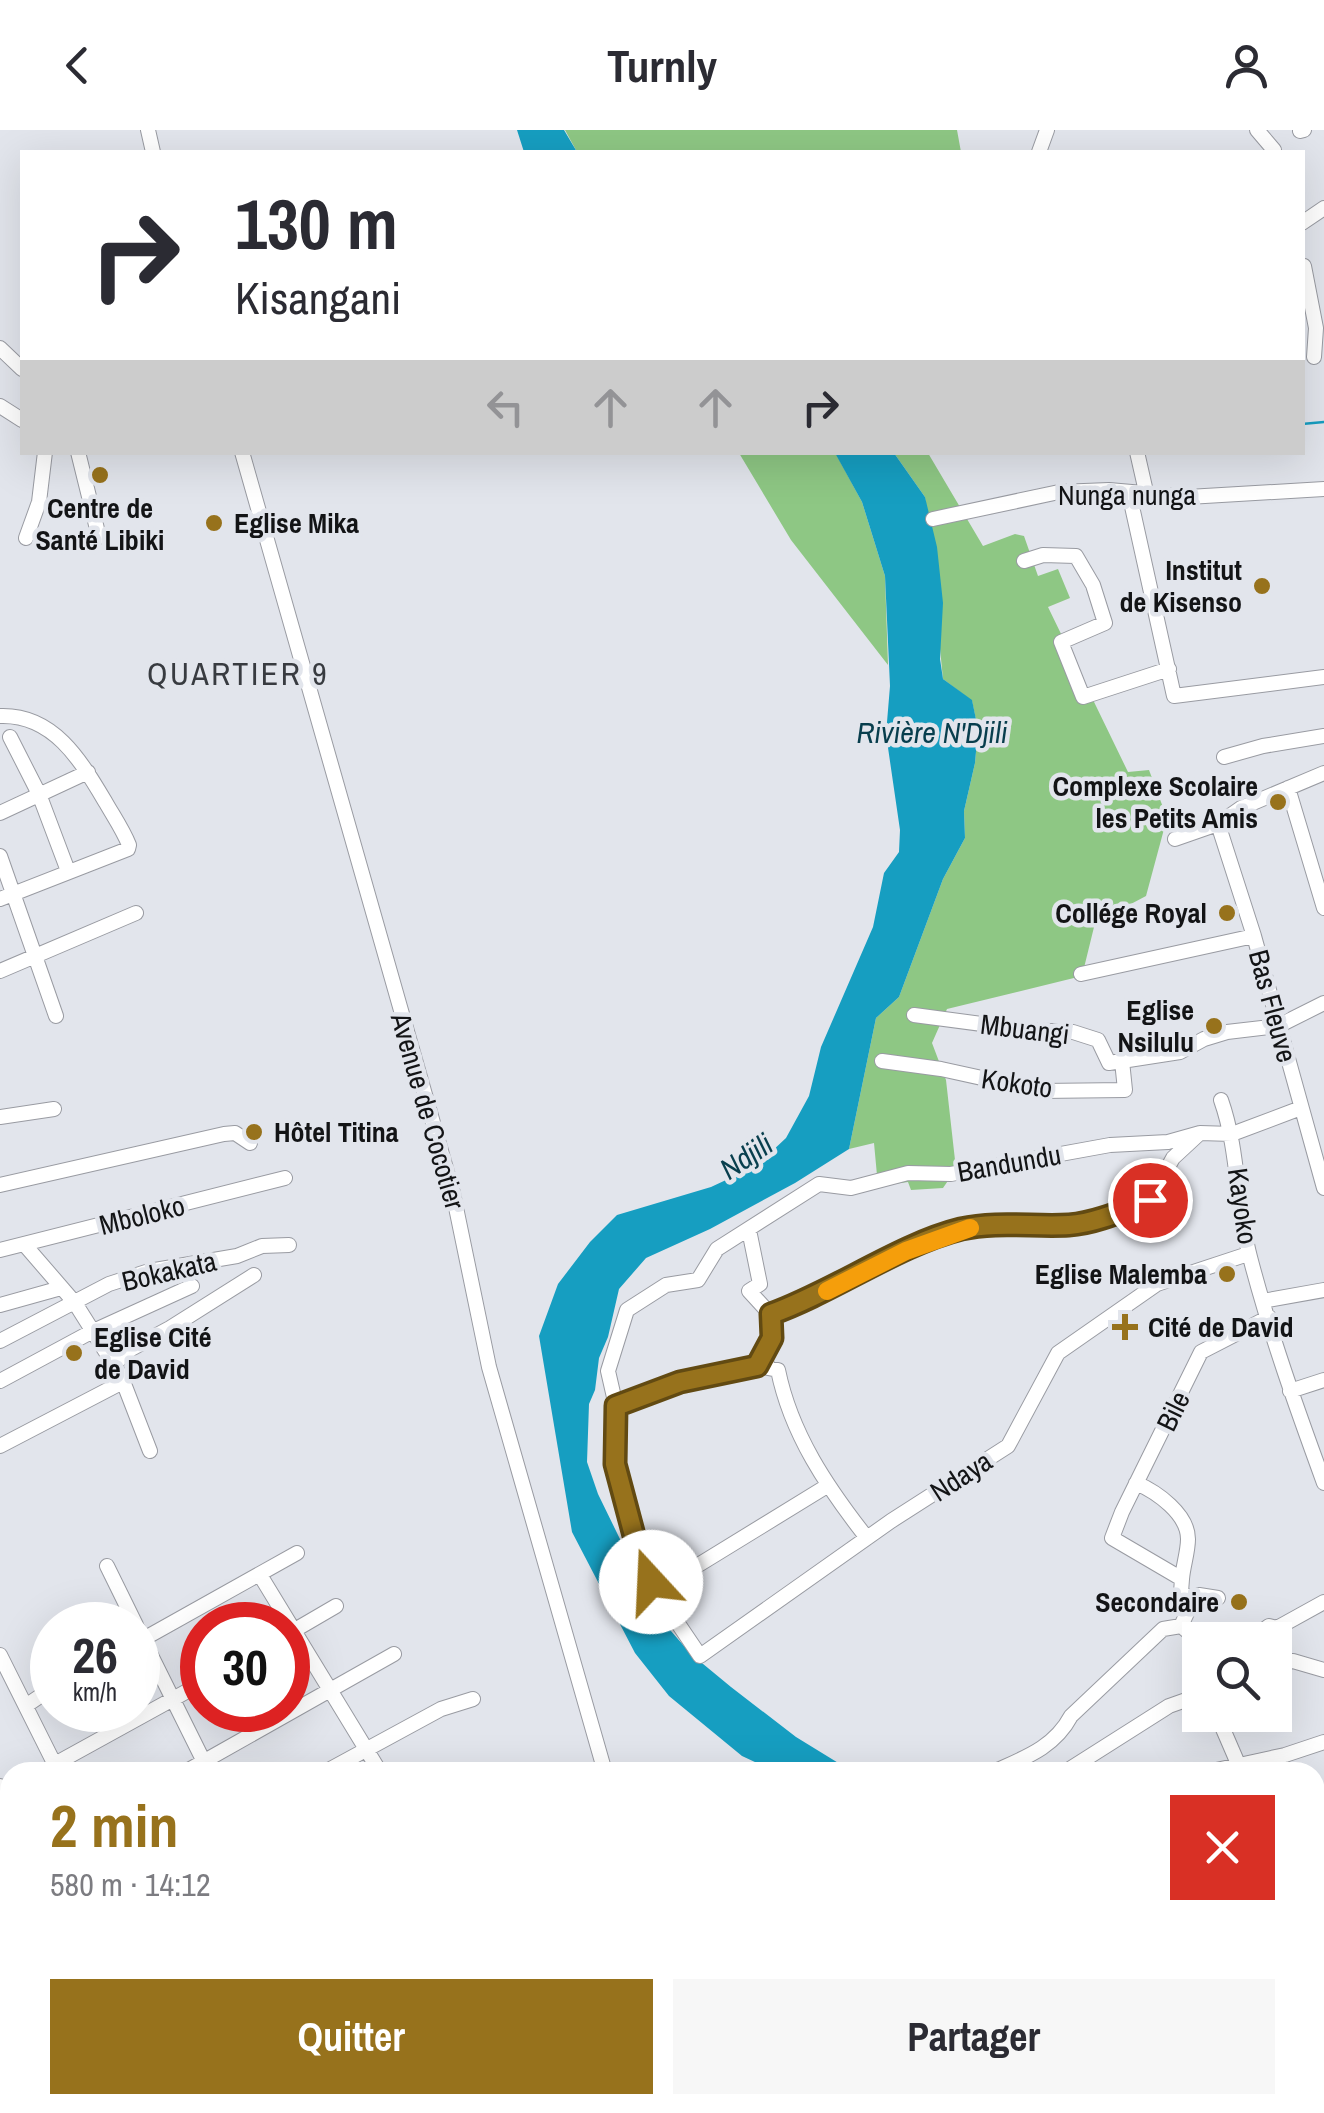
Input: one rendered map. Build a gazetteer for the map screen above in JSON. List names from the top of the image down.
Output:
{
  "streets": {
    "street": [
      "Nunga nunga",
      "Bas Fleuve",
      "Mbuangi",
      "Kokoto",
      "Avenue de Cocotier",
      "Bandundu",
      "Kayoko",
      "Mboloko",
      "Bokakata",
      "Bile",
      "Ndaya"
    ]
  },
  "crossings": [
    ["Mbuangi", "Kokoto"],
    ["Bandundu", "Kayoko"],
    ["Kayoko", "Bile"],
    ["Kayoko", "Ndaya"]
  ],
  "districts": ["QUARTIER 9"],
  "water": ["Rivière N'Djili", "Ndjili"],
  "places": {
    "other": [
      "Centre de Santé Libiki",
      "Eglise Mika",
      "Institut de Kisenso",
      "Complexe Scolaire les Petits Amis",
      "Collége Royal",
      "Eglise Nsilulu",
      "Hôtel Titina",
      "Eglise Malemba",
      "Eglise Cité de David",
      "Secondaire"
    ],
    "health": ["Cité de David"]
  },
  "page": {
    "header": "Turnly",
    "turn": ["130 m", "Kisangani"],
    "speed": "26 km/h",
    "limit": "30",
    "heading": ["2 min", "580 m · 14:12"],
    "buttons": ["Quitter", "Partager"]
  }
}
